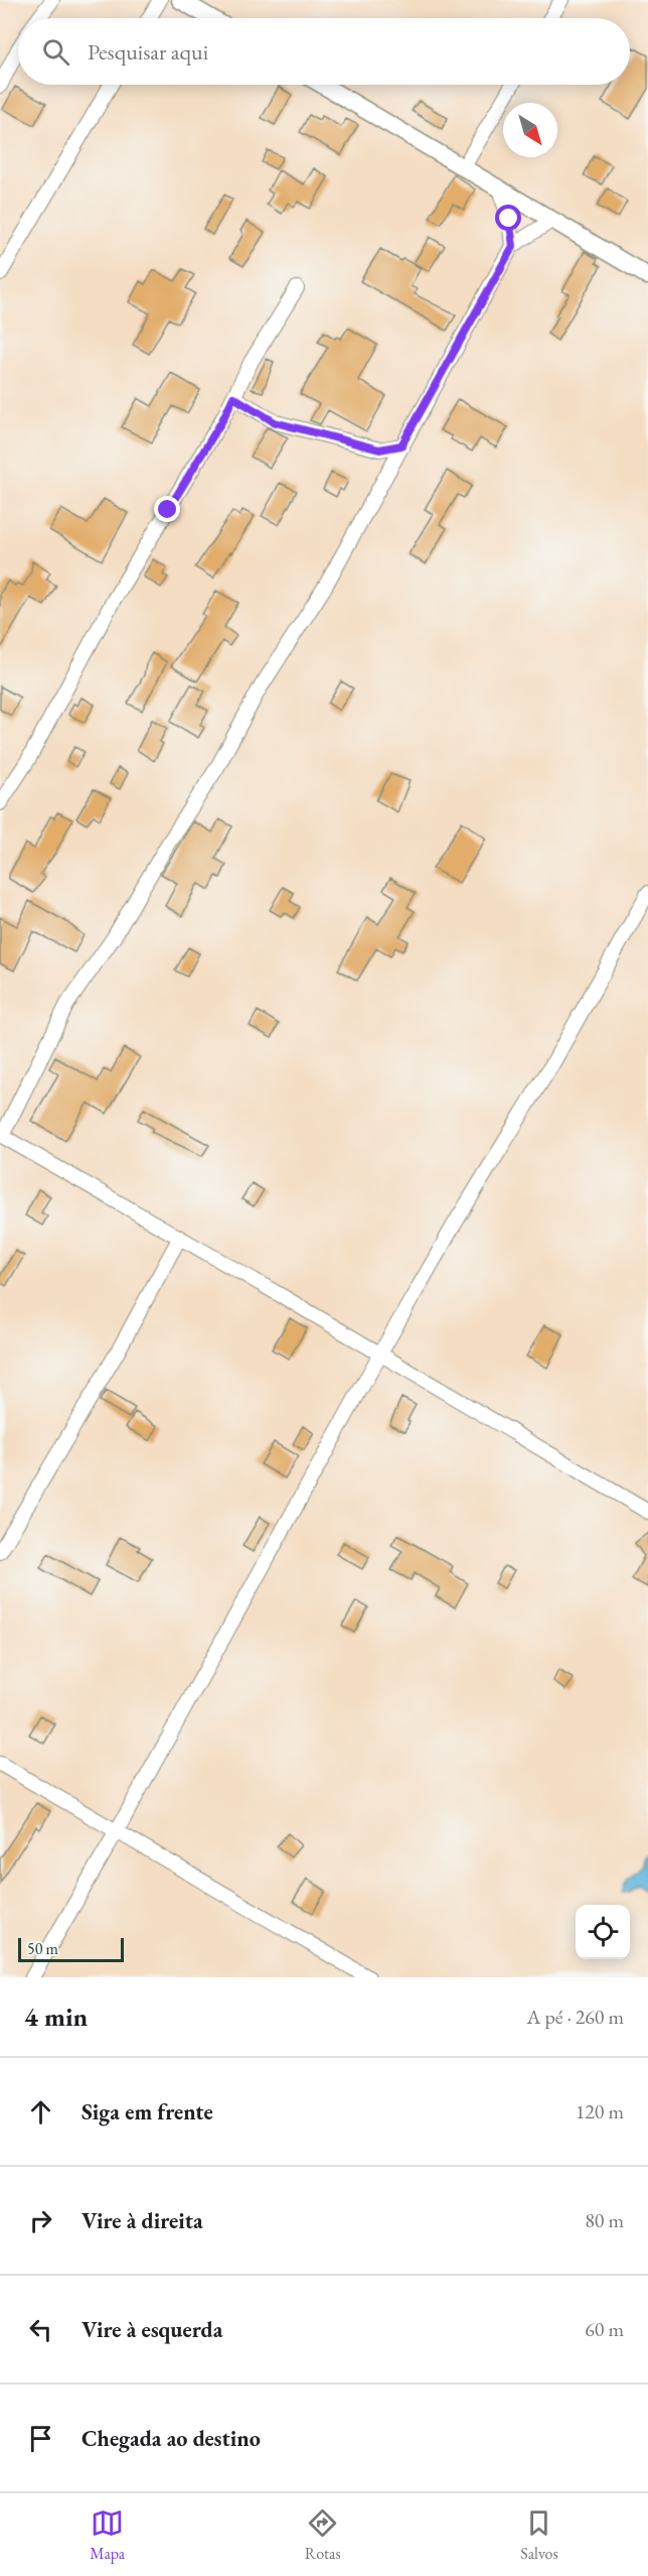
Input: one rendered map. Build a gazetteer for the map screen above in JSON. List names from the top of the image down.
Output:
{
  "scale_bar": "50 m",
  "north": "bottom right",
  "page": {
    "search": "Pesquisar aqui",
    "scale": "50 m",
    "heading": ["4 min", "A pé · 260 m"],
    "list": [
      ["Siga em frente", "120 m"],
      ["Vire à direita", "80 m"],
      ["Vire à esquerda", "60 m"],
      "Chegada ao destino"
    ],
    "nav": ["Mapa", "Rotas", "Salvos"]
  }
}
